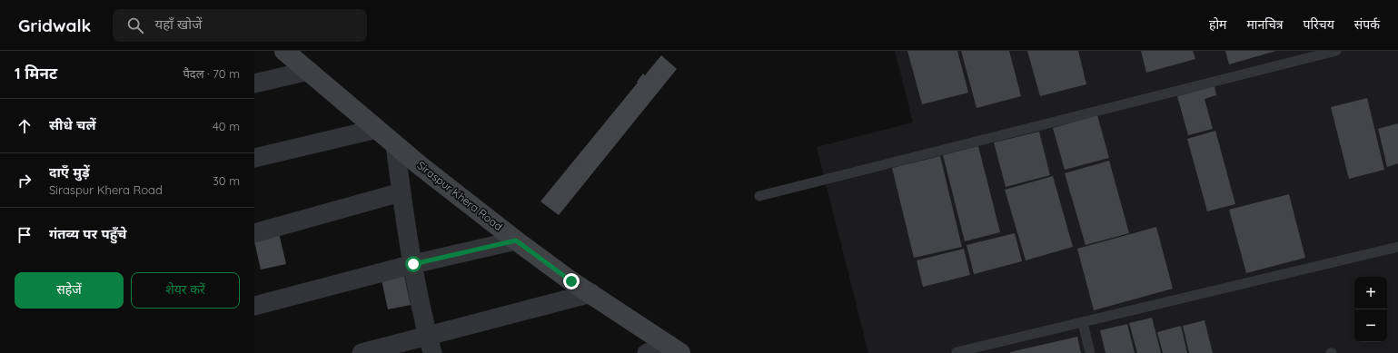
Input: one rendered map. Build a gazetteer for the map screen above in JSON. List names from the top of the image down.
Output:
{
  "streets": {
    "street": ["Siraspur Khera Road"]
  },
  "page": {
    "header": "Gridwalk",
    "search": "यहाँ खोजें",
    "nav": [
      "होम",
      "मानचित्र",
      "परिचय",
      "संपर्क"
    ],
    "heading": ["1 मिनट", "पैदल · 70 m"],
    "list": [
      ["सीधे चलें", "40 m"],
      ["दाएँ मुड़ें", "Siraspur Khera Road", "30 m"],
      "गंतव्य पर पहुँचे"
    ],
    "buttons": ["सहेजें", "शेयर करें"],
    "map_buttons": ["+", "−"]
  }
}
